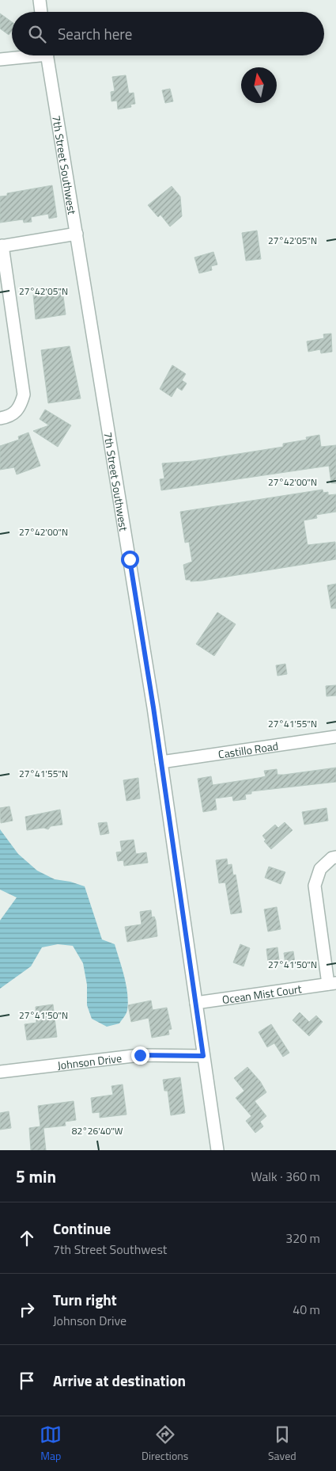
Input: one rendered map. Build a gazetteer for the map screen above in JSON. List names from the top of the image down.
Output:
{
  "streets": {
    "street": [
      "7th Street Southwest",
      "Castillo Road",
      "Ocean Mist Court",
      "Johnson Drive"
    ]
  },
  "crossings": [
    ["7th Street Southwest", "Castillo Road"],
    ["7th Street Southwest", "Ocean Mist Court"],
    ["7th Street Southwest", "Johnson Drive"]
  ],
  "north": "top",
  "page": {
    "search": "Search here",
    "heading": ["5 min", "Walk · 360 m"],
    "list": [
      ["Continue", "7th Street Southwest", "320 m"],
      ["Turn right", "Johnson Drive", "40 m"],
      "Arrive at destination"
    ],
    "nav": ["Map", "Directions", "Saved"]
  },
  "coordinates": [
    "27°42'05\"N",
    "27°42'00\"N",
    "27°41'55\"N",
    "27°41'50\"N",
    "82°26'40\"W"
  ]
}
